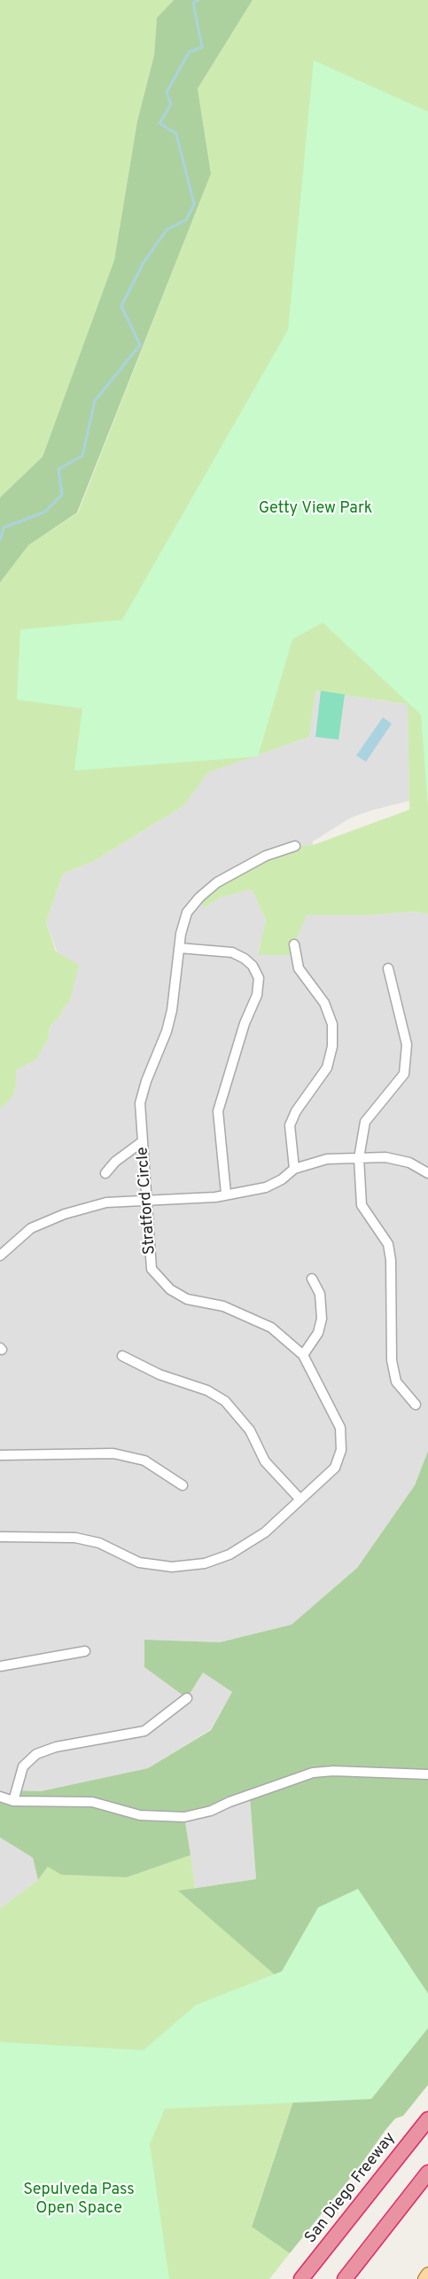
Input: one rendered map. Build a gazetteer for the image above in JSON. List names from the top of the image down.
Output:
{
  "streets": {
    "highway": ["San Diego Freeway"],
    "street": ["Stratford Circle"]
  },
  "parks": ["Getty View Park", "Sepulveda Pass Open Space"]
}
